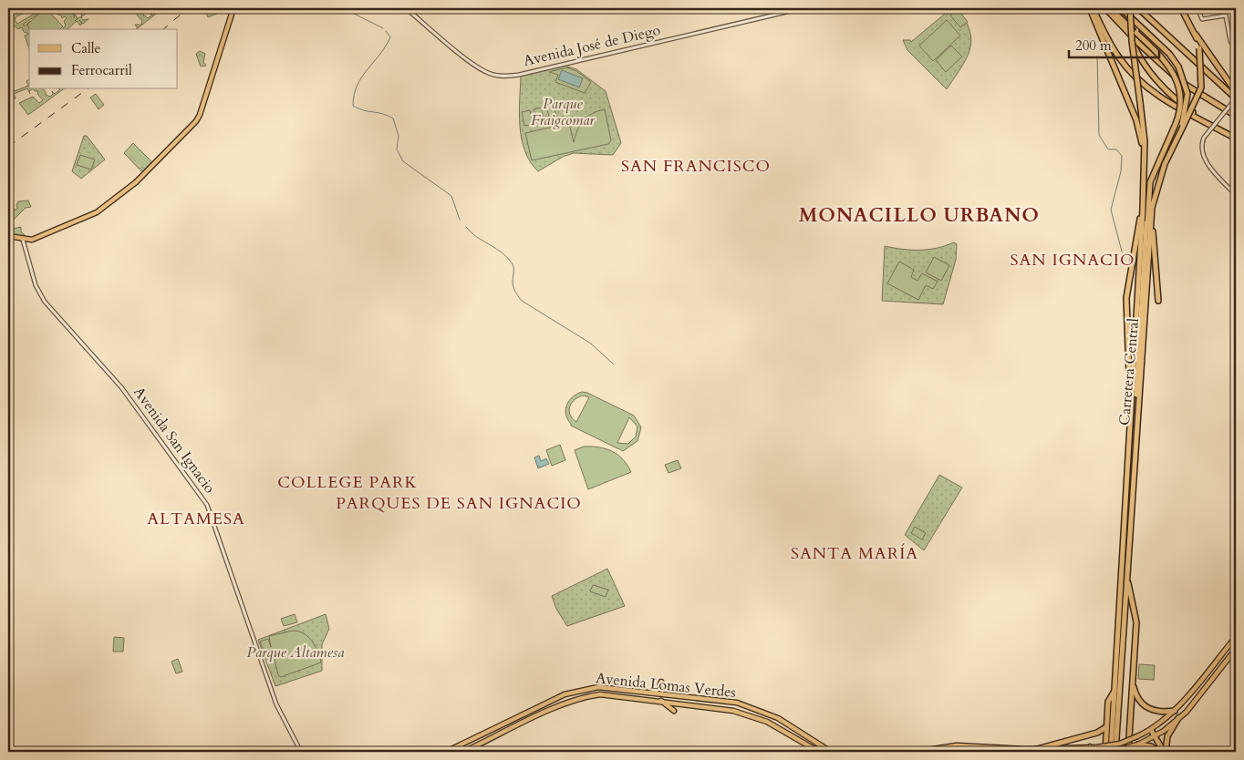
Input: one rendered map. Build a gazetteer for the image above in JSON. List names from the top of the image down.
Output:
{
  "streets": {
    "highway": ["Carretera Central"],
    "main road": ["Avenida Lomas Verdes"],
    "street": ["Avenida José de Diego", "Avenida San Ignacio"]
  },
  "districts": [
    "SAN FRANCISCO",
    "MONACILLO URBANO",
    "SAN IGNACIO",
    "COLLEGE PARK",
    "PARQUES DE SAN IGNACIO",
    "ALTAMESA",
    "SANTA MARÍA"
  ],
  "parks": ["Parque Fraigcomar", "Parque Altamesa"],
  "legend": ["Calle", "Ferrocarril"],
  "scale_bar": "200 m"
}
